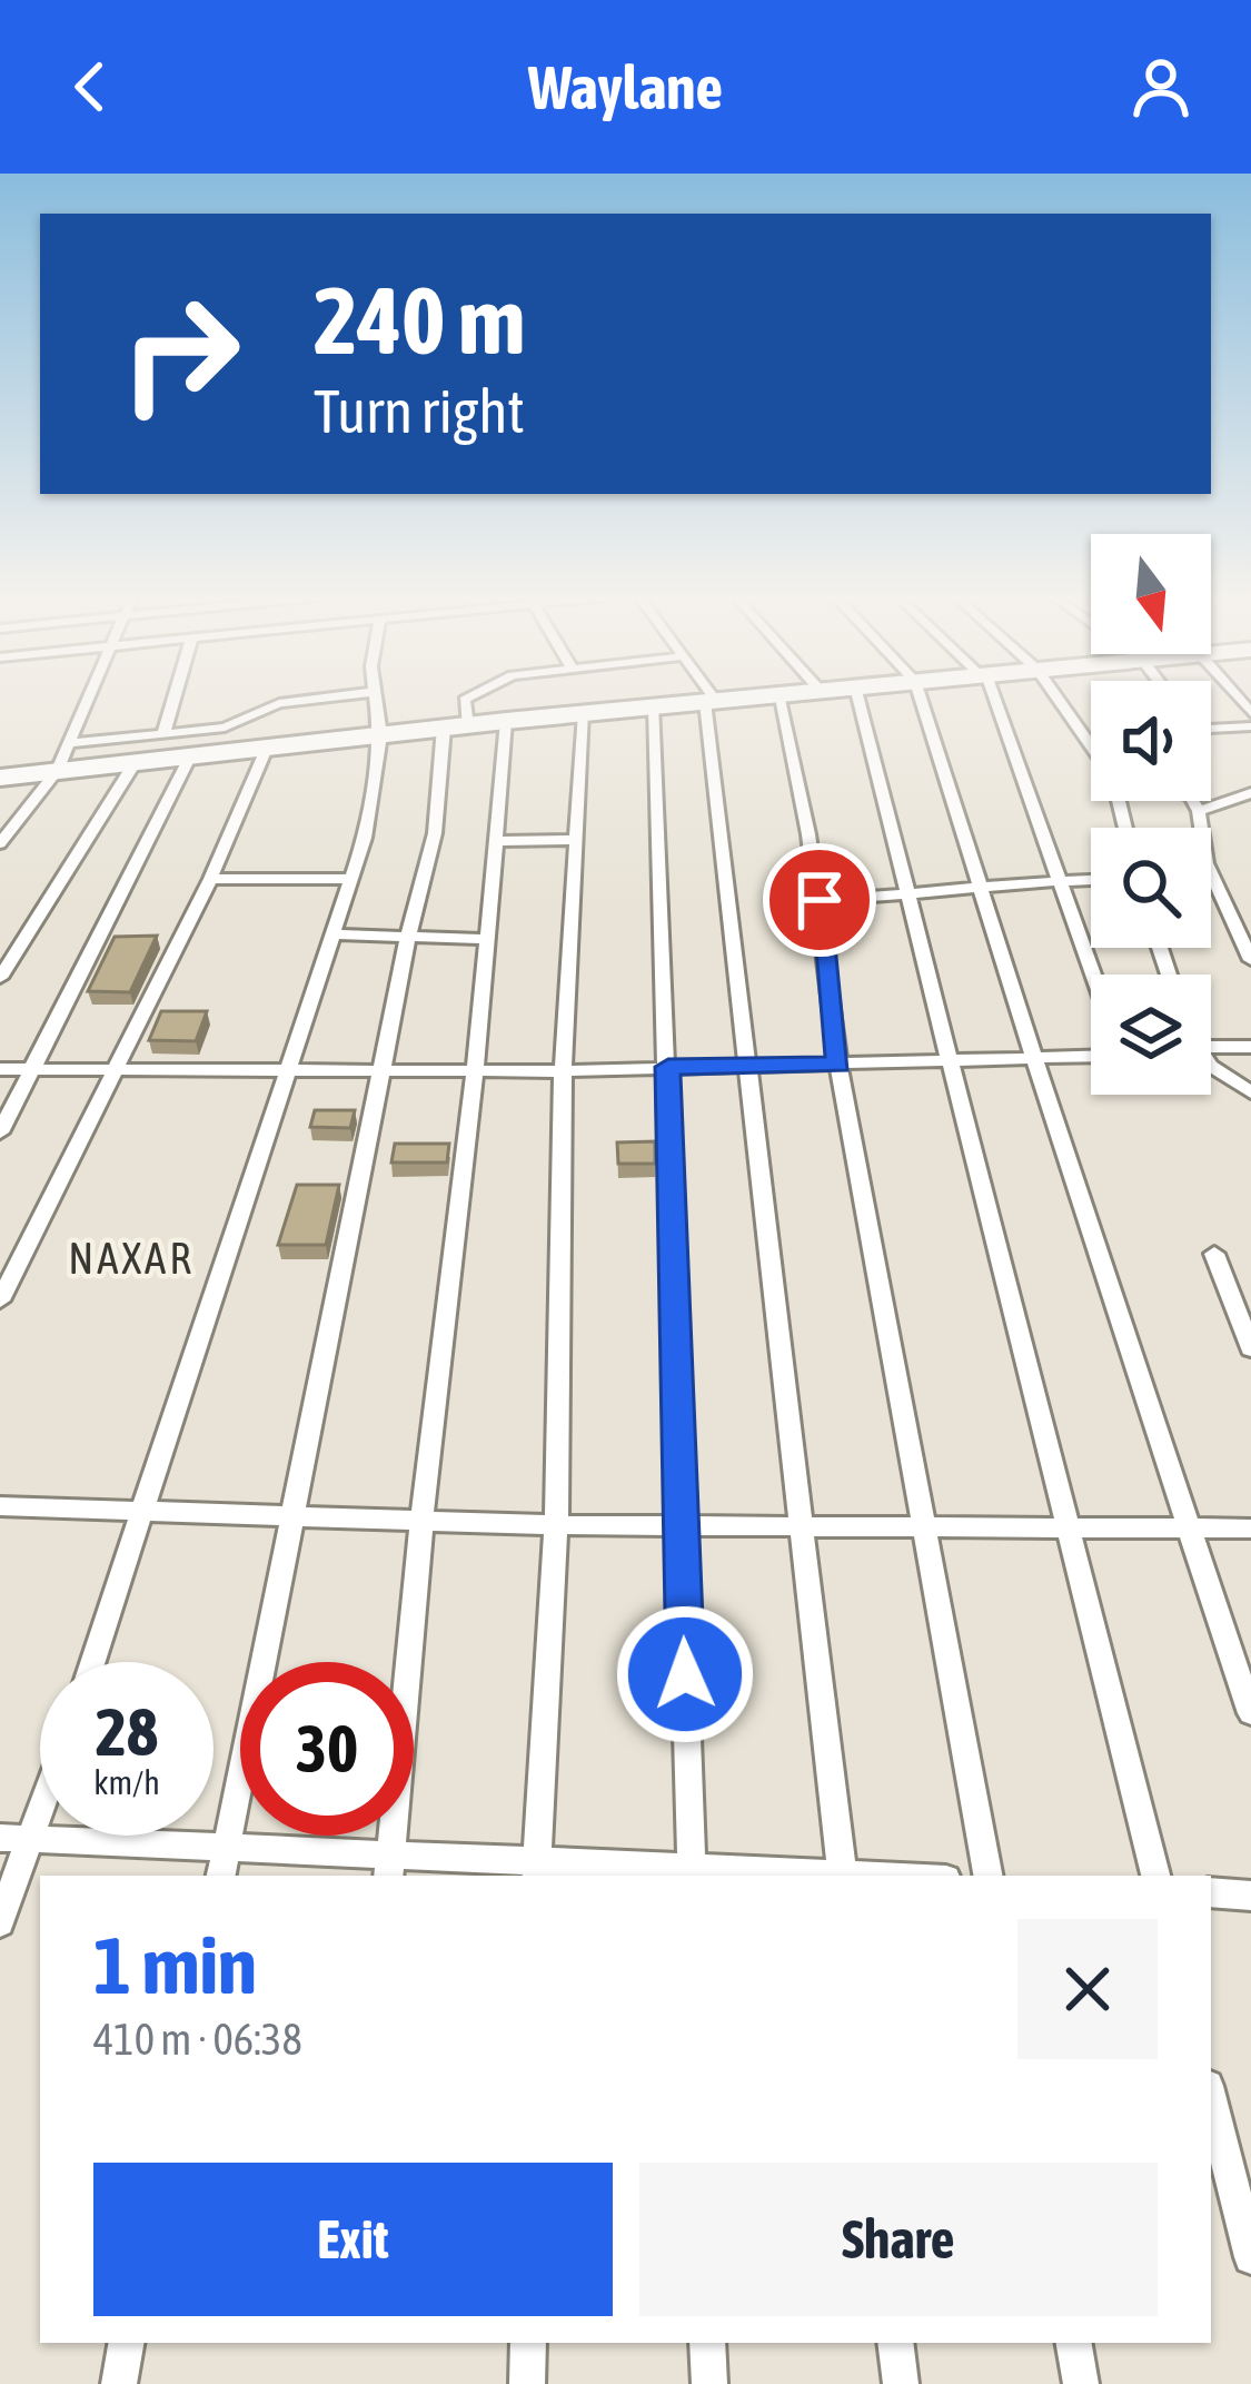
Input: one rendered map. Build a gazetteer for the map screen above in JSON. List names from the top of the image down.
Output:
{
  "districts": ["NAXAR"],
  "north": "bottom",
  "page": {
    "header": "Waylane",
    "turn": ["240 m", "Turn right"],
    "speed": "28 km/h",
    "limit": "30",
    "heading": ["1 min", "410 m · 06:38"],
    "buttons": ["Exit", "Share"]
  }
}
